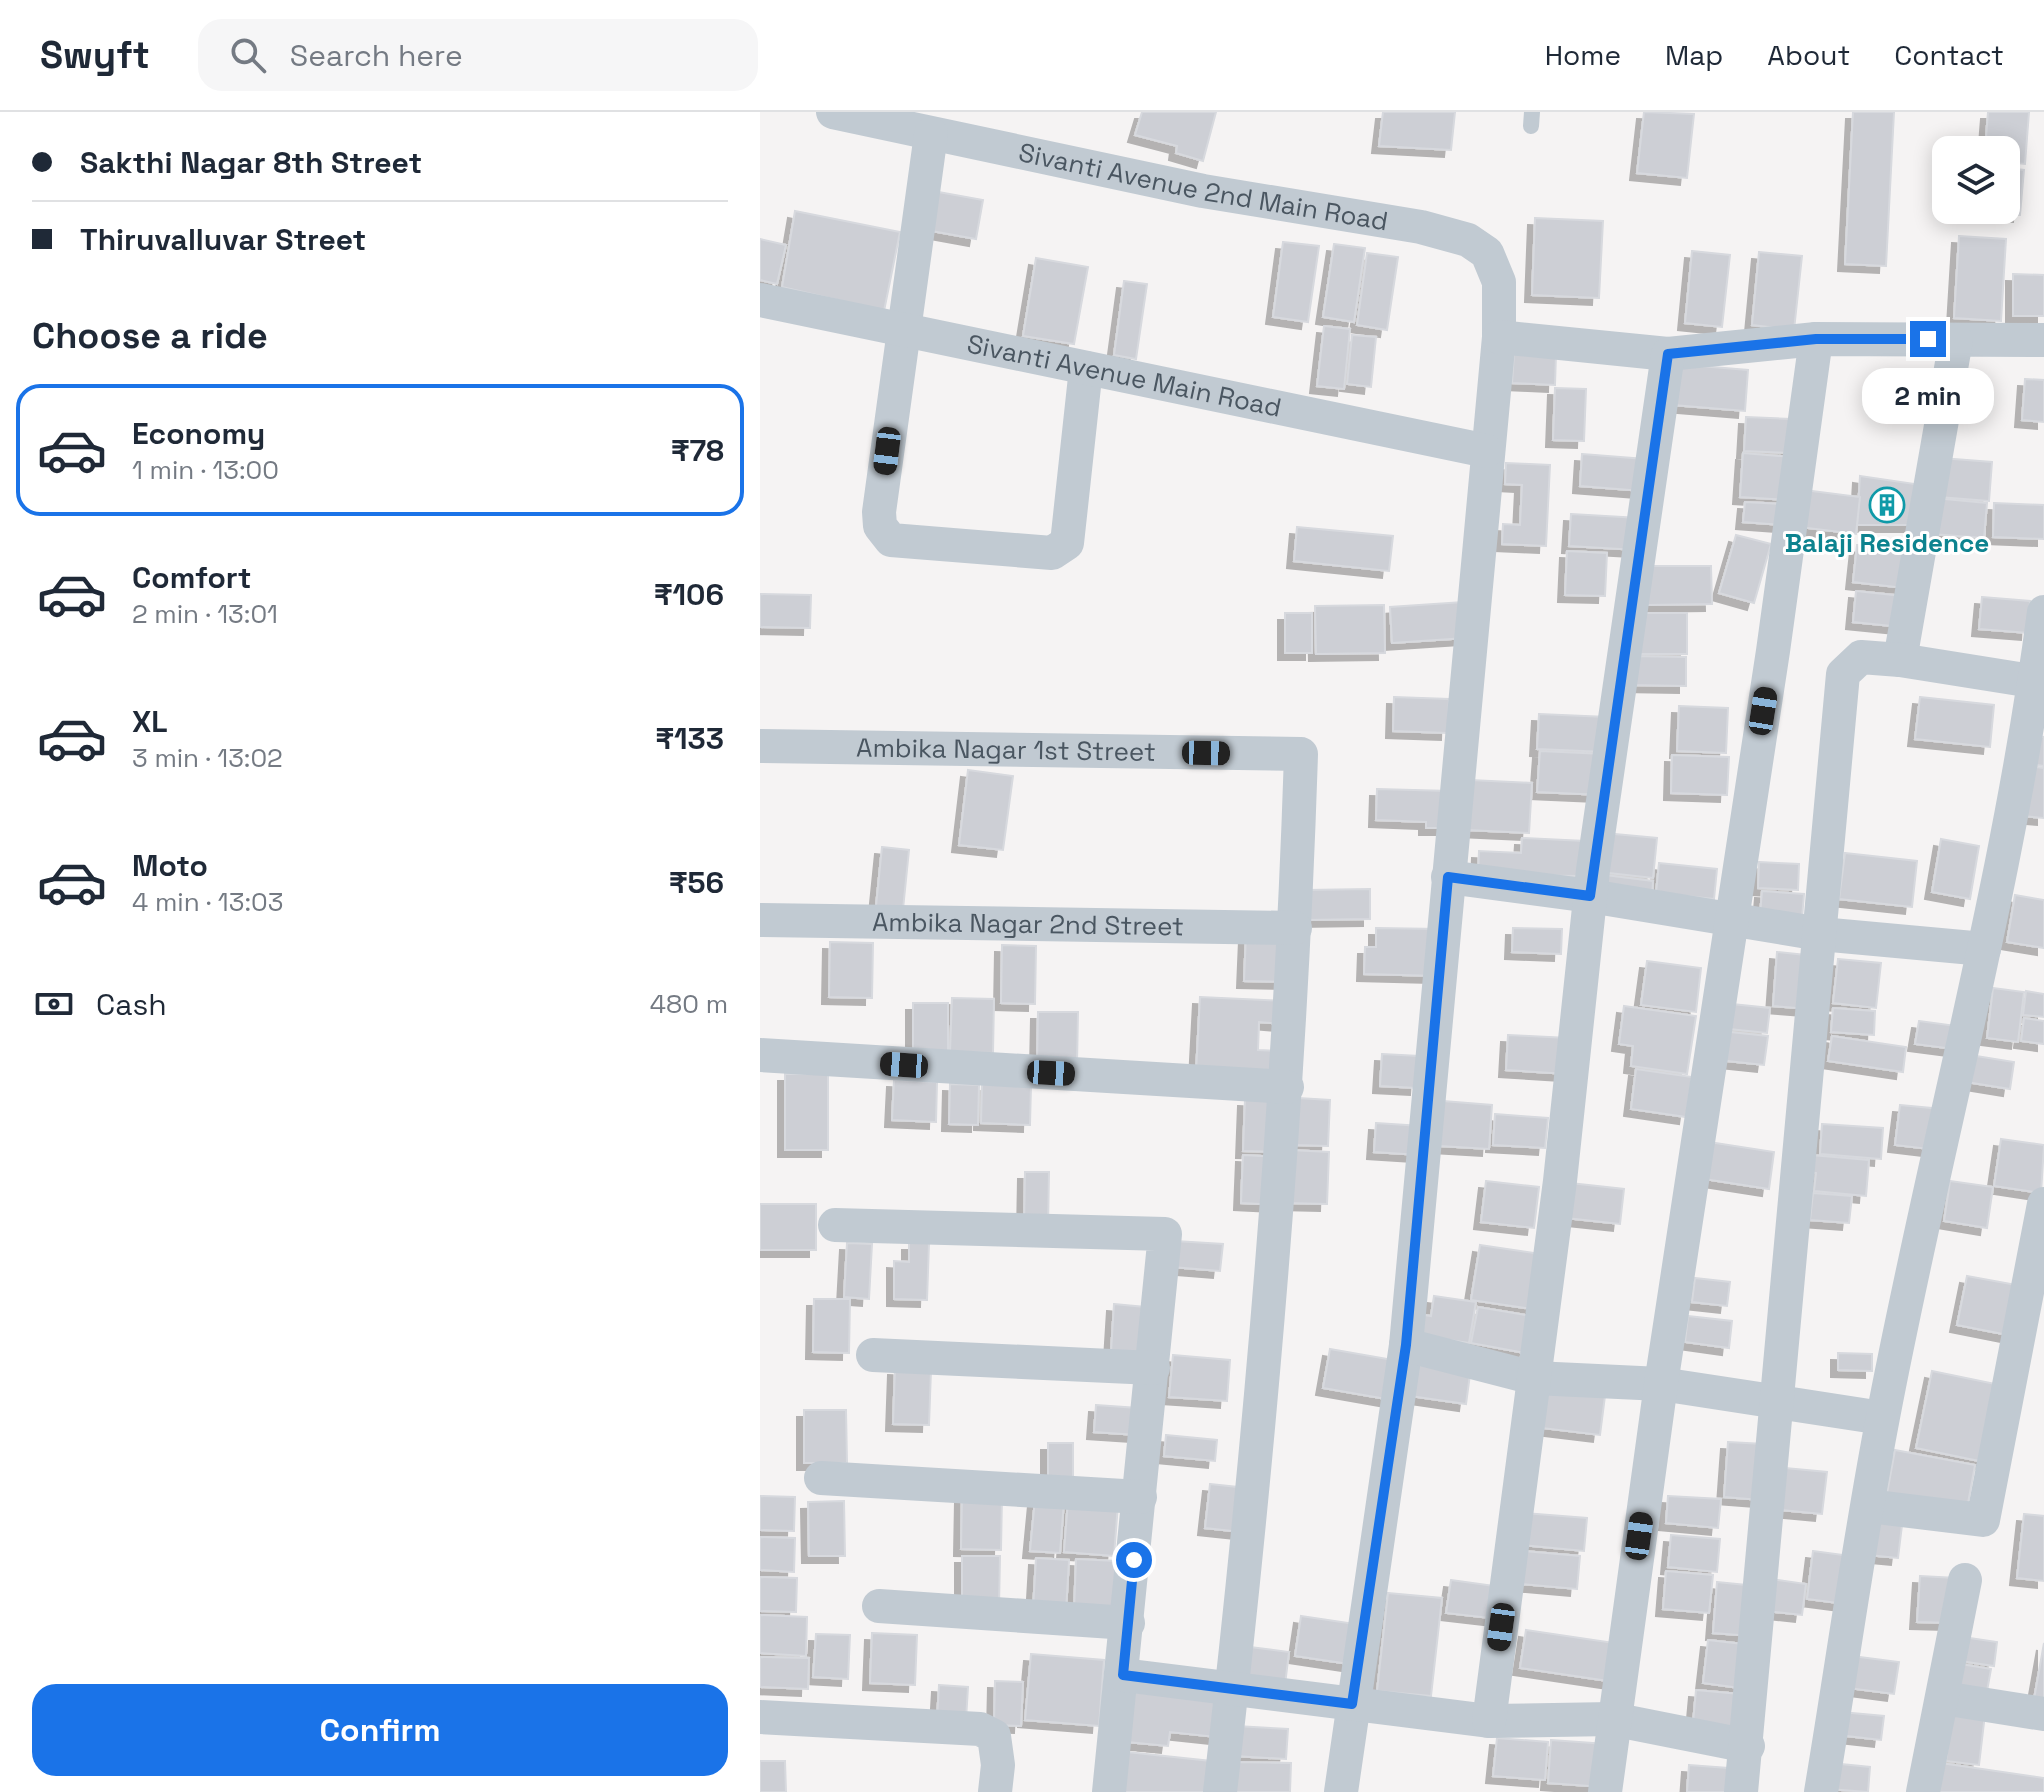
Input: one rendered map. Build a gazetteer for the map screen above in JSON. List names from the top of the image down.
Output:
{
  "streets": {
    "street": [
      "Sivanti Avenue 2nd Main Road",
      "Sivanti Avenue Main Road",
      "Ambika Nagar 1st Street",
      "Ambika Nagar 2nd Street"
    ]
  },
  "crossings": [
    ["Sivanti Avenue 2nd Main Road", "Sivanti Avenue Main Road"],
    ["Ambika Nagar 1st Street", "Ambika Nagar 2nd Street"]
  ],
  "places": {
    "building": ["Balaji Residence"]
  },
  "page": {
    "header": "Swyft",
    "search": "Search here",
    "nav": [
      "Home",
      "Map",
      "About",
      "Contact"
    ],
    "banner": ["Sakthi Nagar 8th Street", "Thiruvalluvar Street"],
    "heading": "Choose a ride",
    "bubble": "2 min",
    "list": [
      {
        "name": "Economy",
        "note": "1 min · 13:00",
        "value": "₹78"
      },
      {
        "name": "Comfort",
        "note": "2 min · 13:01",
        "value": "₹106"
      },
      {
        "name": "XL",
        "note": "3 min · 13:02",
        "value": "₹133"
      },
      {
        "name": "Moto",
        "note": "4 min · 13:03",
        "value": "₹56"
      }
    ],
    "pay": ["Cash", "480 m"],
    "buttons": "Confirm"
  }
}
